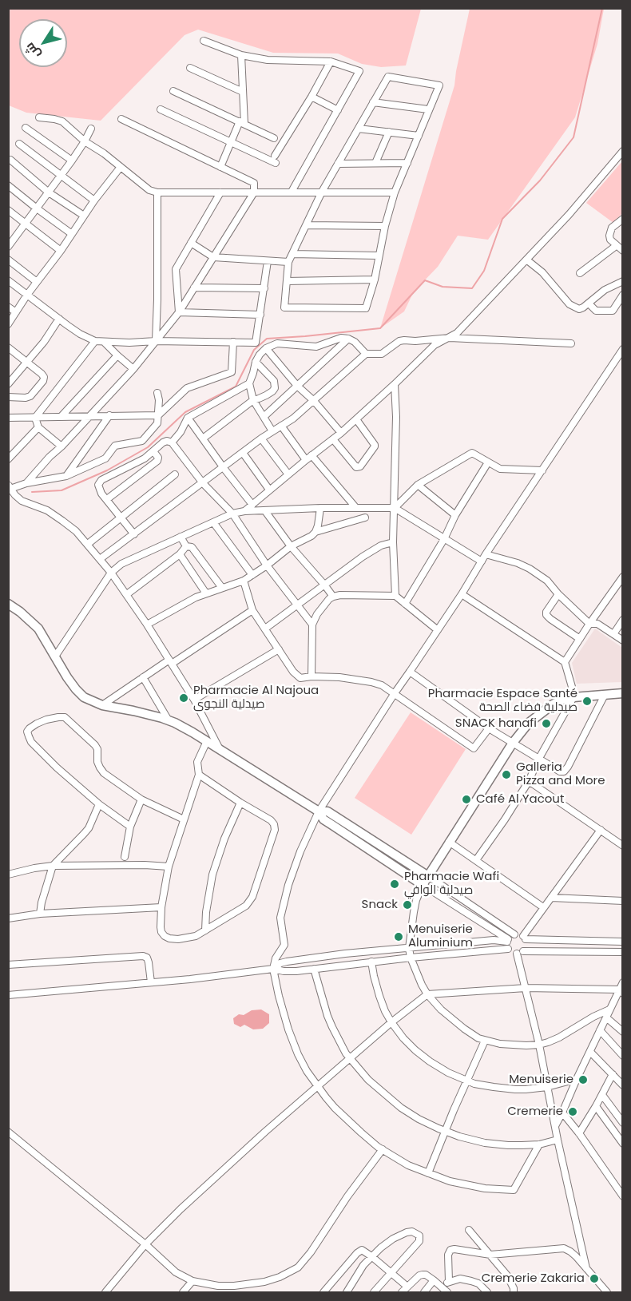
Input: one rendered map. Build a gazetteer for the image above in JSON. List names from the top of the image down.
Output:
{
  "places": [
    "Pharmacie Al Najoua صيدلية النجوى",
    "Pharmacie Espace Santé صيدلية فضاء الصحة",
    "SNACK hanafi",
    "Galleria Pizza and More",
    "Café Al Yacout",
    "Pharmacie Wafi صيدلية الوافي",
    "Snack",
    "Menuiserie Aluminium",
    "Menuiserie",
    "Cremerie",
    "Cremerie Zakaria"
  ],
  "north": "bottom left"
}
